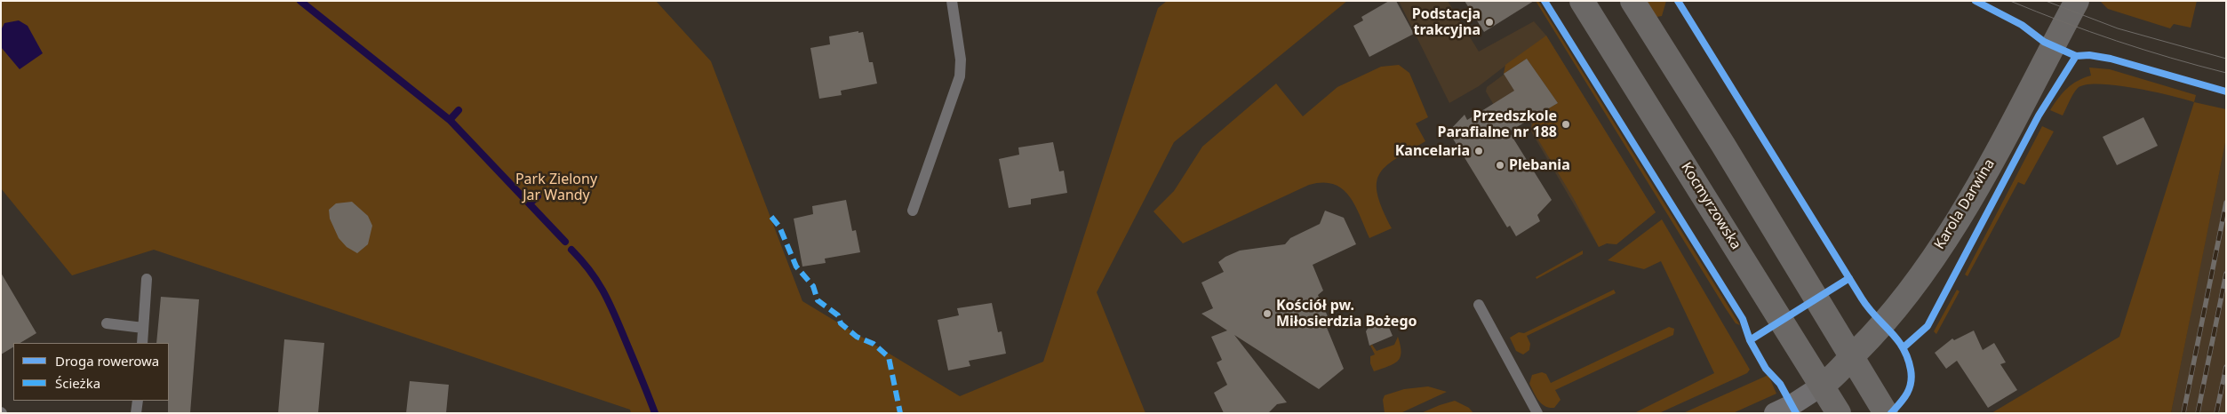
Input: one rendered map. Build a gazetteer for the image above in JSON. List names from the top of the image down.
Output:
{
  "streets": {
    "main road": ["Karola Darwina", "Kocmyrzowska"]
  },
  "crossings": [
    ["Karola Darwina", "Kocmyrzowska"]
  ],
  "parks": ["Park Zielony Jar Wandy"],
  "places": [
    "Podstacja trakcyjna",
    "Przedszkole Parafialne nr 188",
    "Kancelaria",
    "Plebania",
    "Kościół pw. Miłosierdzia Bożego"
  ],
  "legend": ["Droga rowerowa", "Ścieżka"]
}
